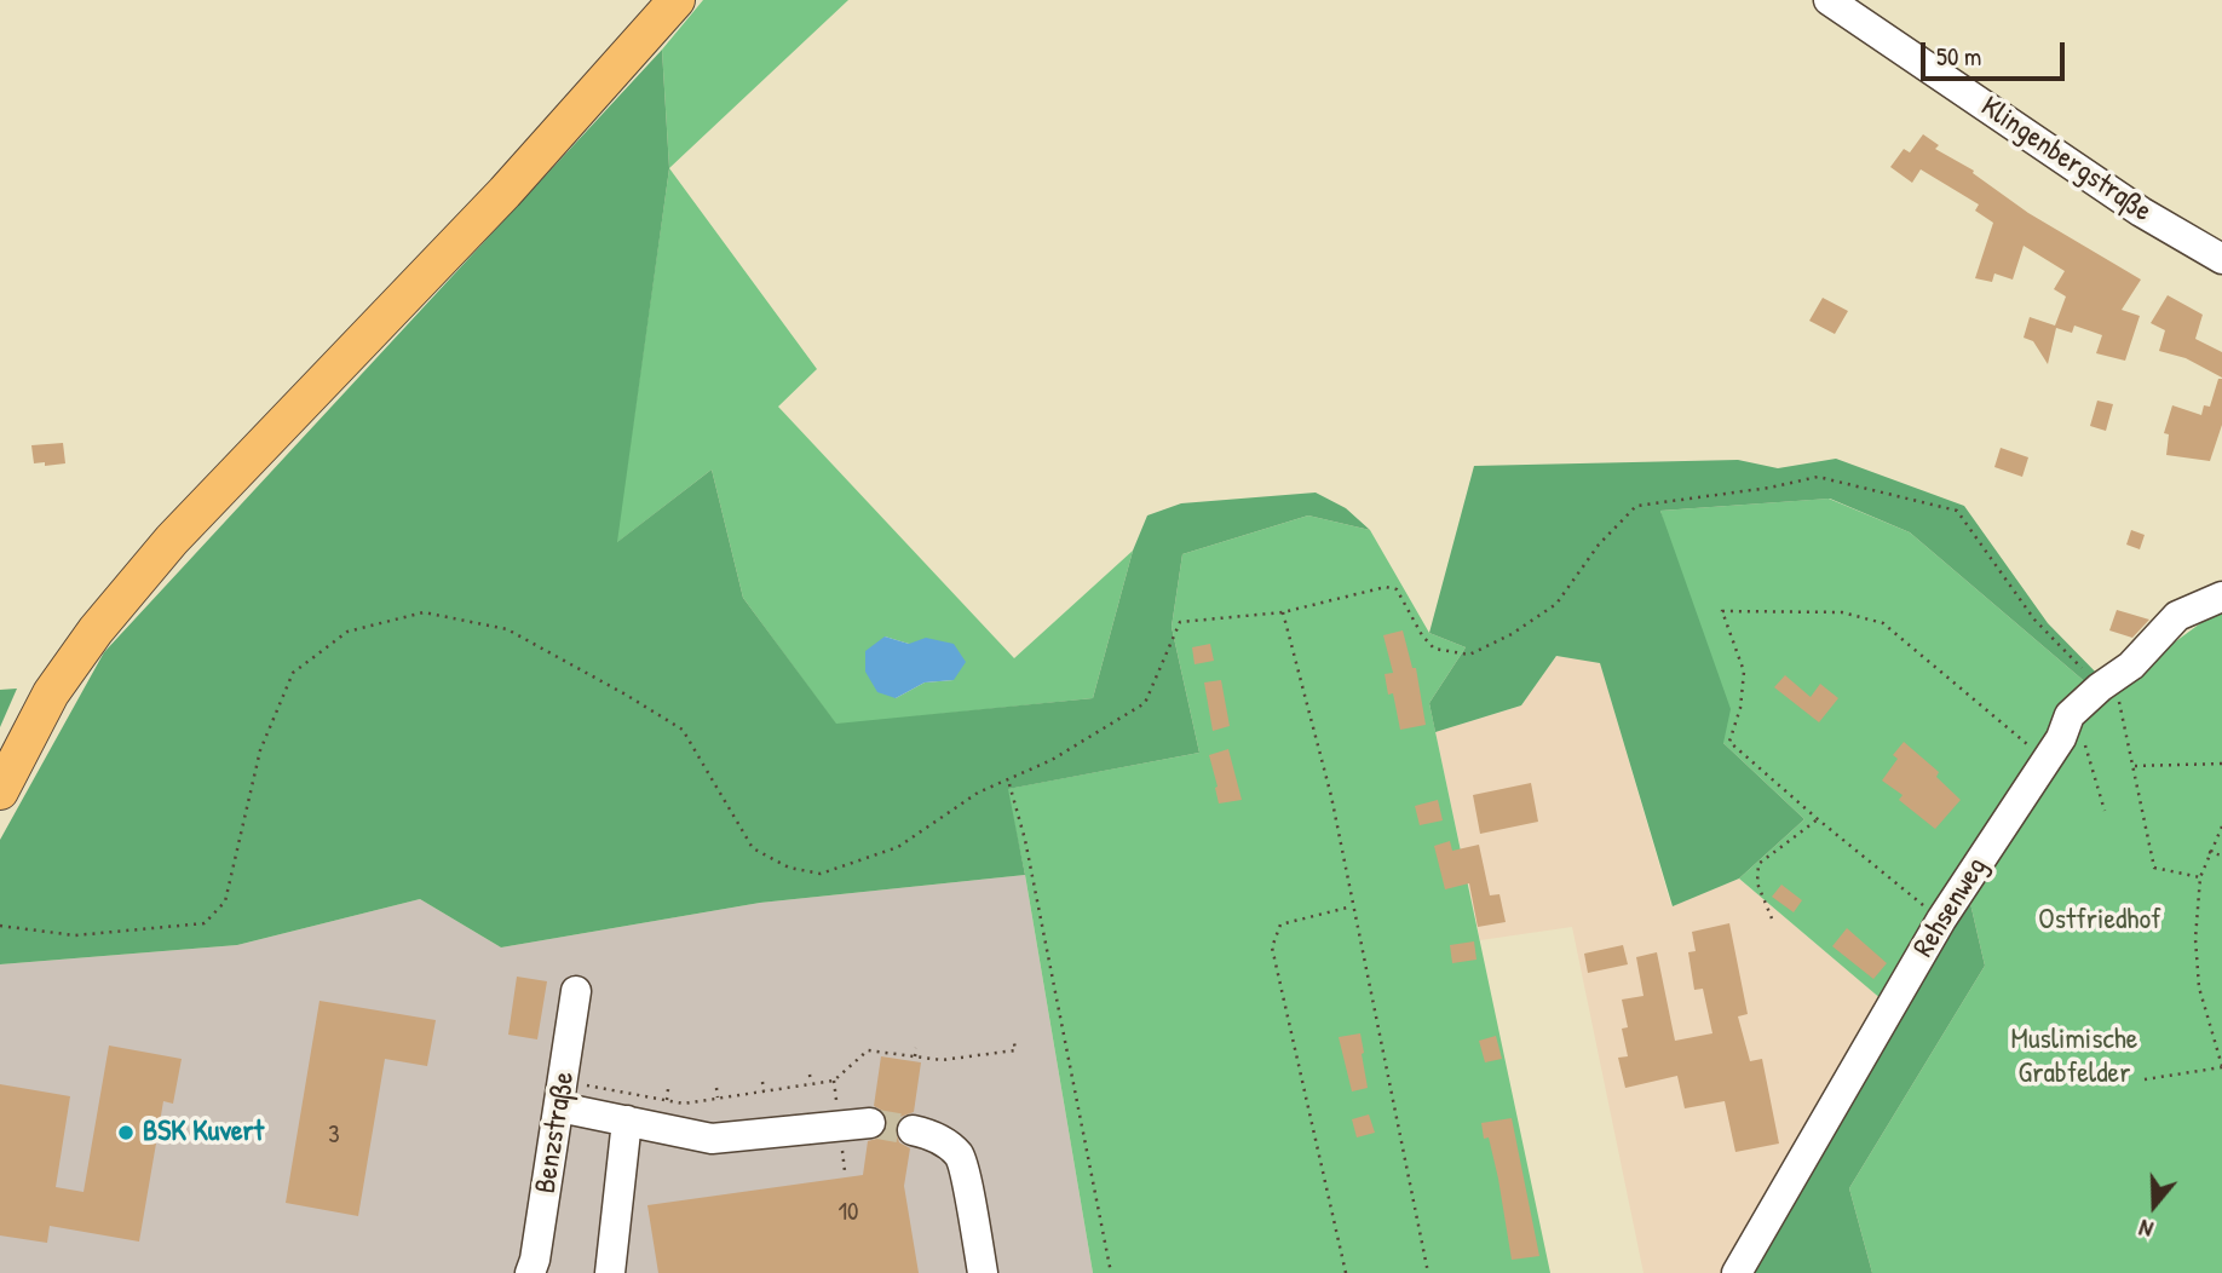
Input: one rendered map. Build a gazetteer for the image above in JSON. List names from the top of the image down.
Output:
{
  "streets": {
    "street": ["Klingenbergstraße", "Rehsenweg", "Benzstraße"]
  },
  "parks": ["Ostfriedhof", "Muslimische Grabfelder"],
  "places": ["BSK Kuvert"],
  "house_numbers": ["3", "10"],
  "scale_bar": "50 m",
  "north": "bottom"
}
